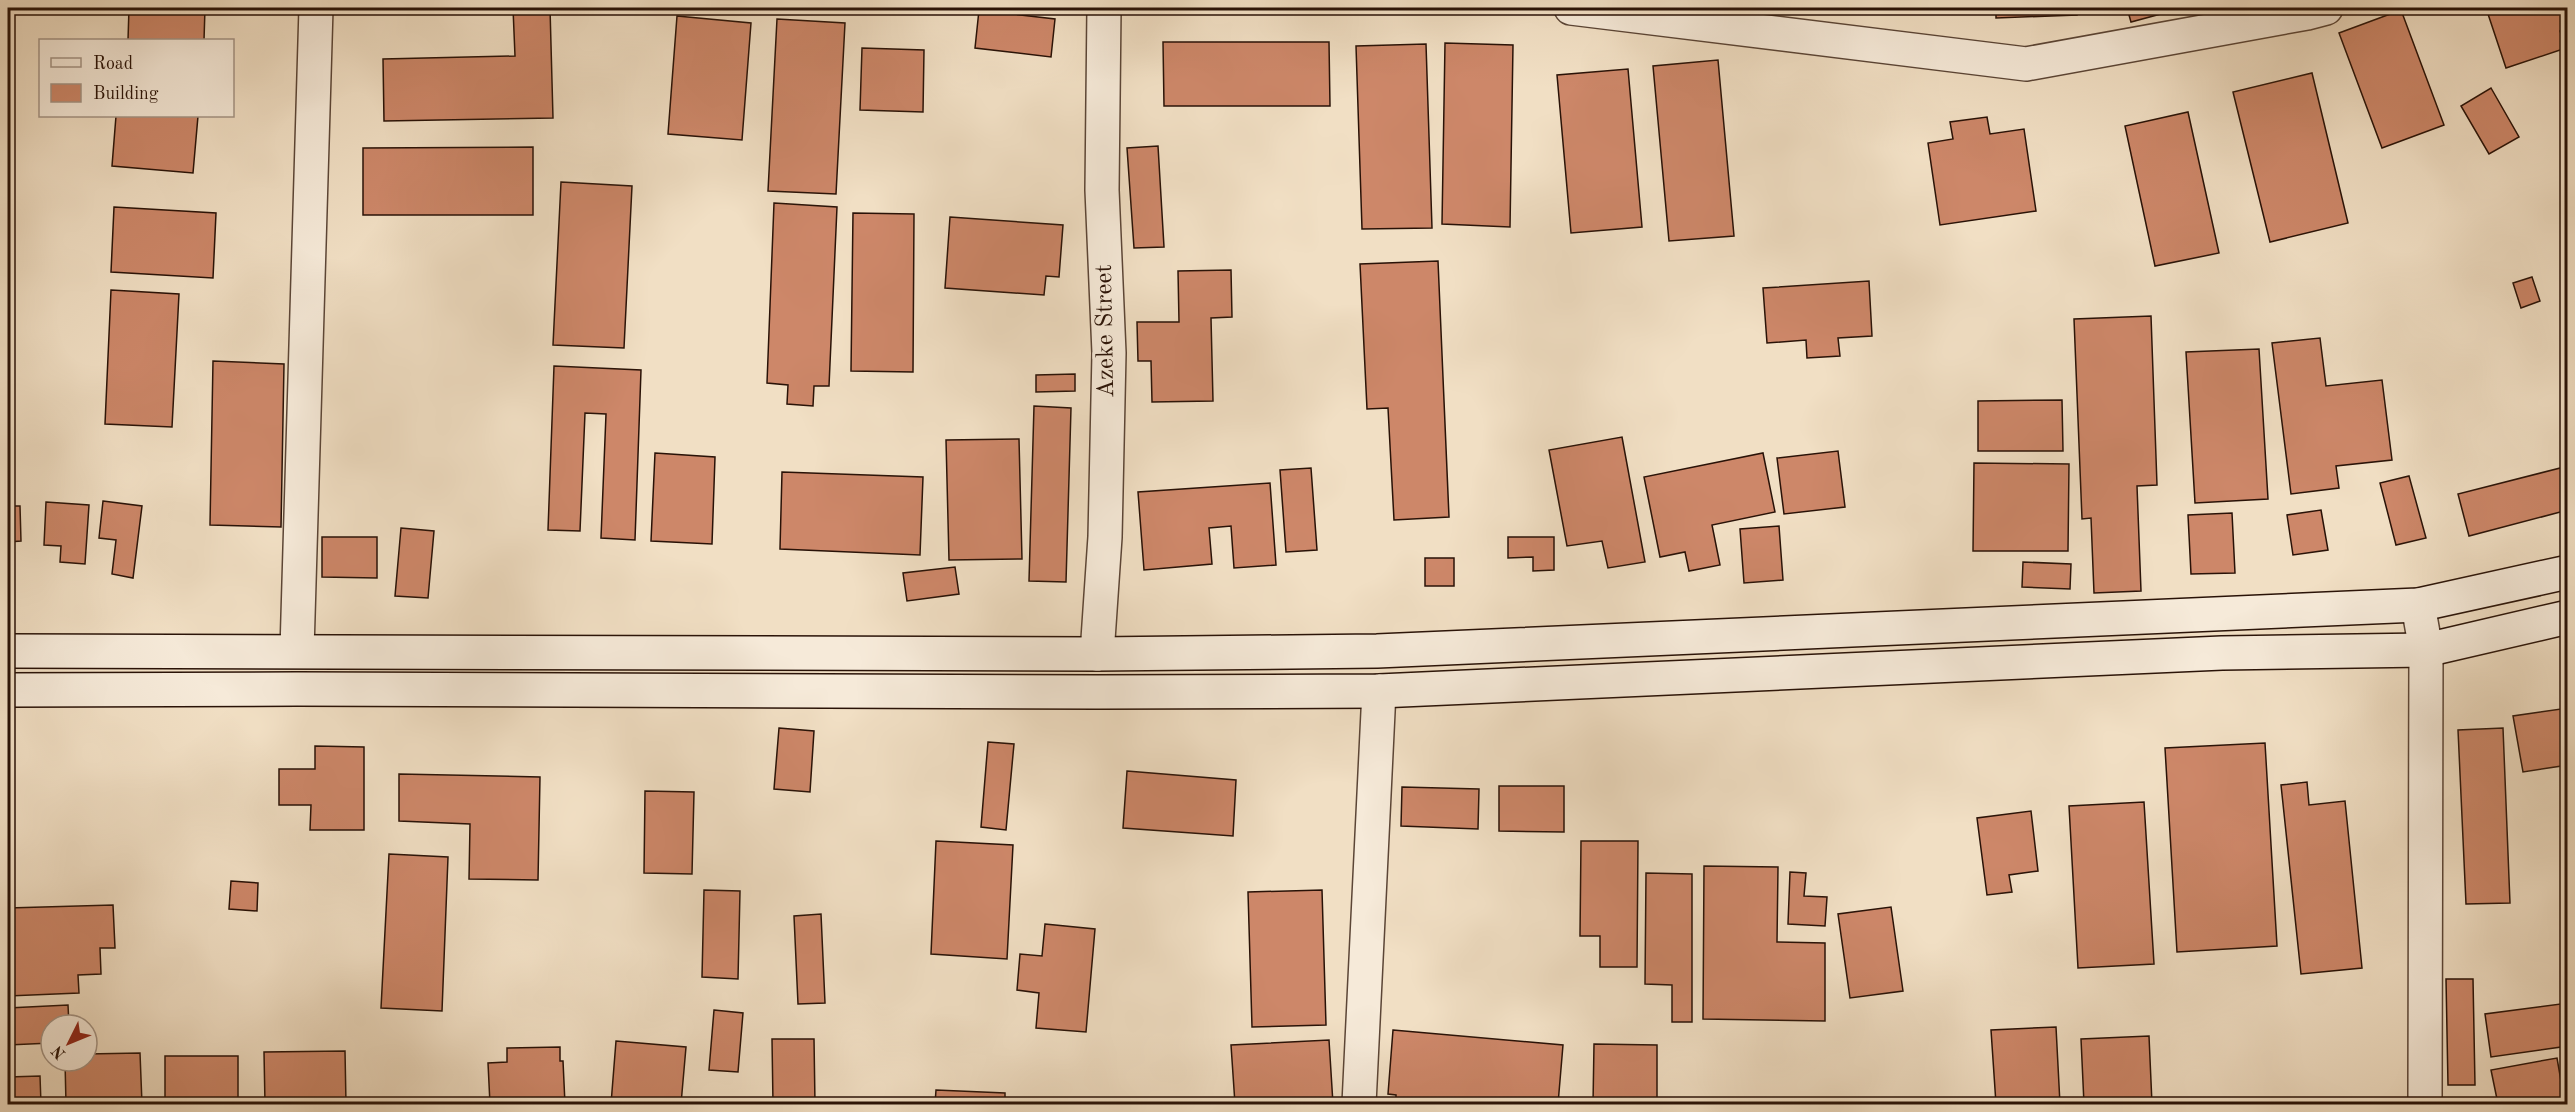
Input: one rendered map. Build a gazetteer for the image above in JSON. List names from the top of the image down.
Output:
{
  "streets": {
    "main road": ["Azeke Street"]
  },
  "legend": ["Road", "Building"],
  "north": "bottom left"
}
